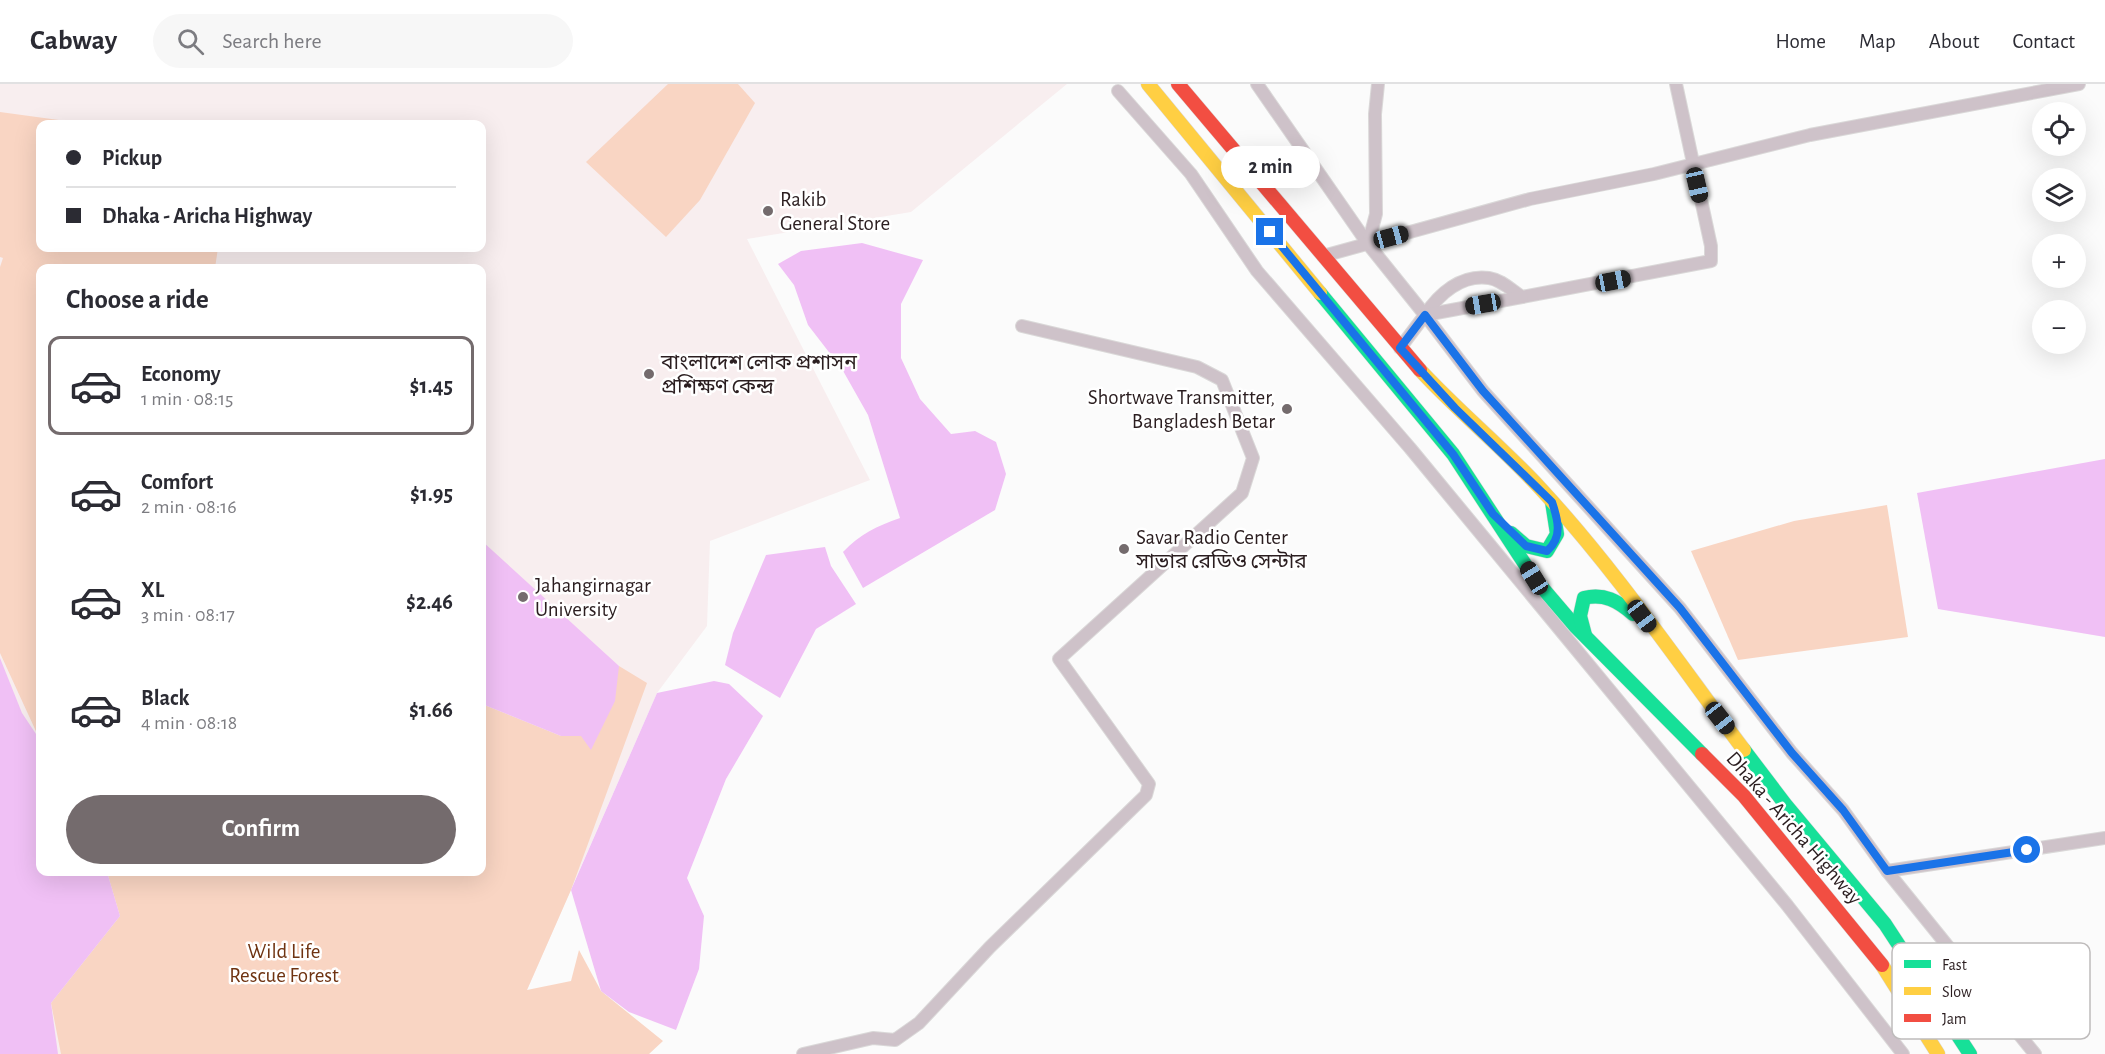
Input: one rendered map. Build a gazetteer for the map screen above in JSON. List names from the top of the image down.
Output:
{
  "streets": {
    "highway": ["Dhaka - Aricha Highway"]
  },
  "parks": ["Wild Life Rescue Forest"],
  "places": [
    "Rakib General Store",
    "বাংলাদেশ লোক প্রশাসন প্রশিক্ষণ কেন্দ্র",
    "Shortwave Transmitter, Bangladesh Betar",
    "Savar Radio Center সাভার রেডিও সেন্টার",
    "Jahangirnagar University"
  ],
  "legend": ["Fast", "Slow", "Jam"],
  "page": {
    "header": "Cabway",
    "search": "Search here",
    "nav": [
      "Home",
      "Map",
      "About",
      "Contact"
    ],
    "map_buttons": ["+", "−"],
    "banner": ["Pickup", "Dhaka - Aricha Highway"],
    "bubble": "2 min",
    "heading": "Choose a ride",
    "list": [
      {
        "name": "Economy",
        "note": "1 min · 08:15",
        "value": "$1.45"
      },
      {
        "name": "Comfort",
        "note": "2 min · 08:16",
        "value": "$1.95"
      },
      {
        "name": "XL",
        "note": "3 min · 08:17",
        "value": "$2.46"
      },
      {
        "name": "Black",
        "note": "4 min · 08:18",
        "value": "$1.66"
      }
    ],
    "buttons": "Confirm"
  }
}
